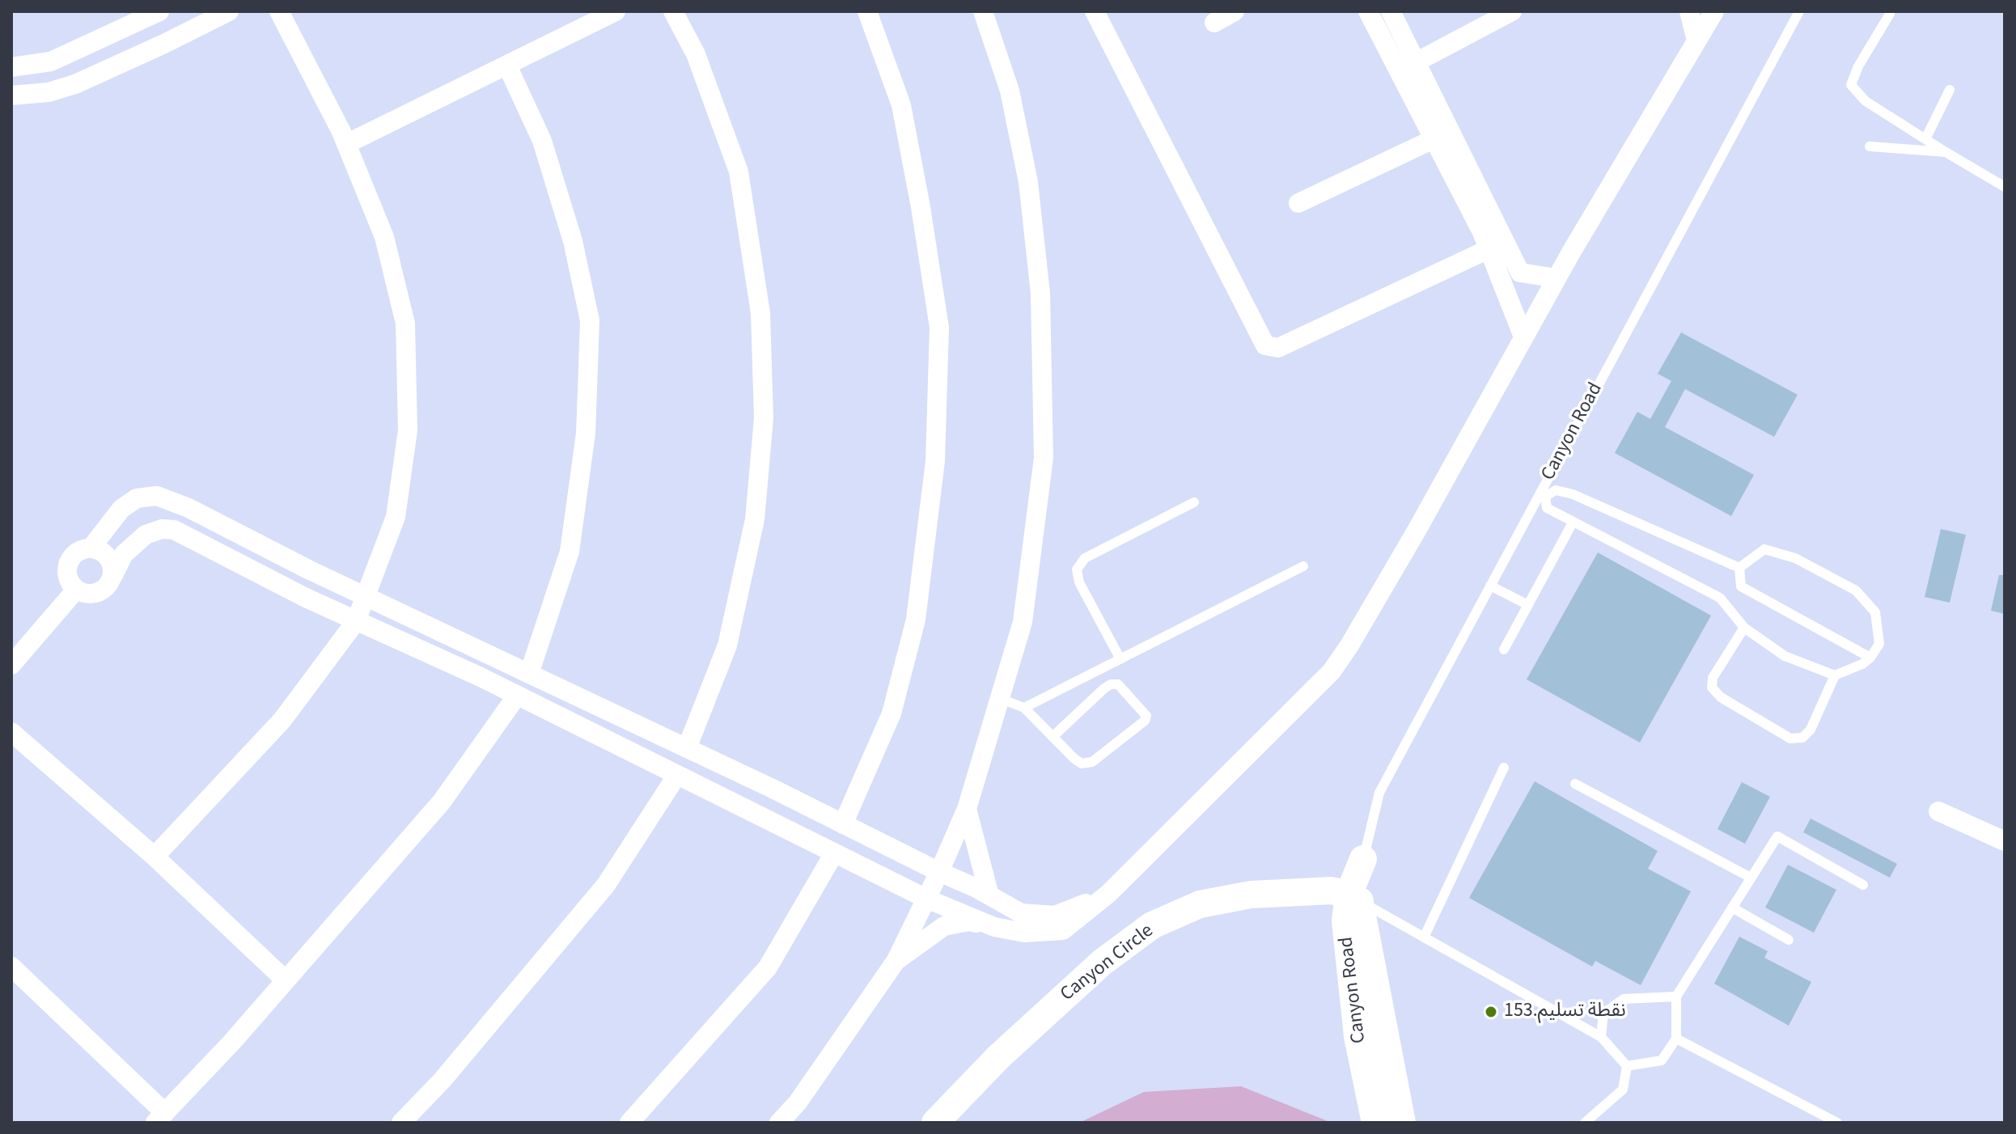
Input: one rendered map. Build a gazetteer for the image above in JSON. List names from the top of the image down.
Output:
{
  "streets": {
    "main road": ["Canyon Road", "Canyon Circle"]
  },
  "crossings": [
    ["Canyon Road", "Canyon Circle"]
  ],
  "places": ["نقطة تسليم.153"]
}
